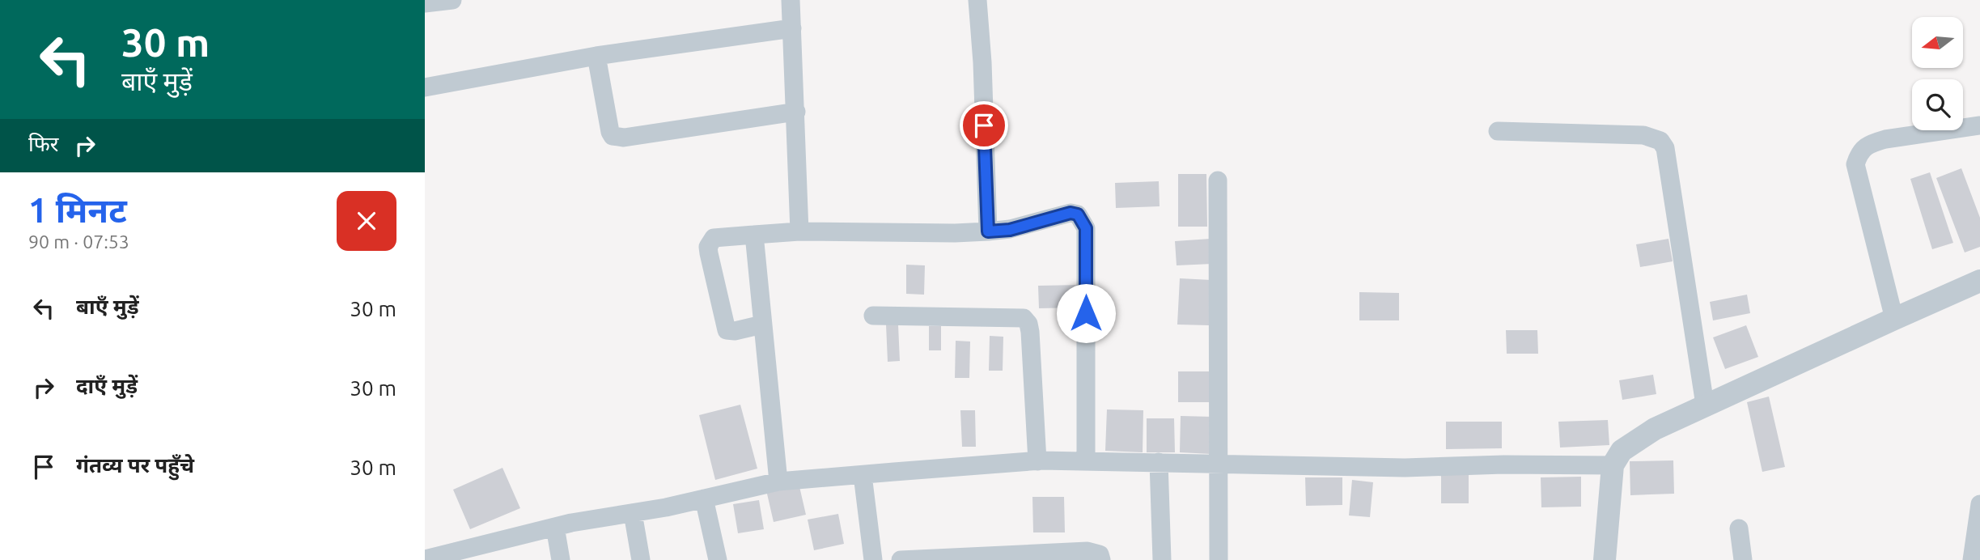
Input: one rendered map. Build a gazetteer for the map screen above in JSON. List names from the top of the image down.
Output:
{
  "north": "left",
  "page": {
    "turn": ["30 m", "बाएँ मुड़ें"],
    "then": "फिर",
    "heading": ["1 मिनट", "90 m · 07:53"],
    "list": [
      {
        "name": "बाएँ मुड़ें",
        "value": "30 m"
      },
      {
        "name": "दाएँ मुड़ें",
        "value": "30 m"
      },
      {
        "name": "गंतव्य पर पहुँचे",
        "value": "30 m"
      }
    ]
  }
}
